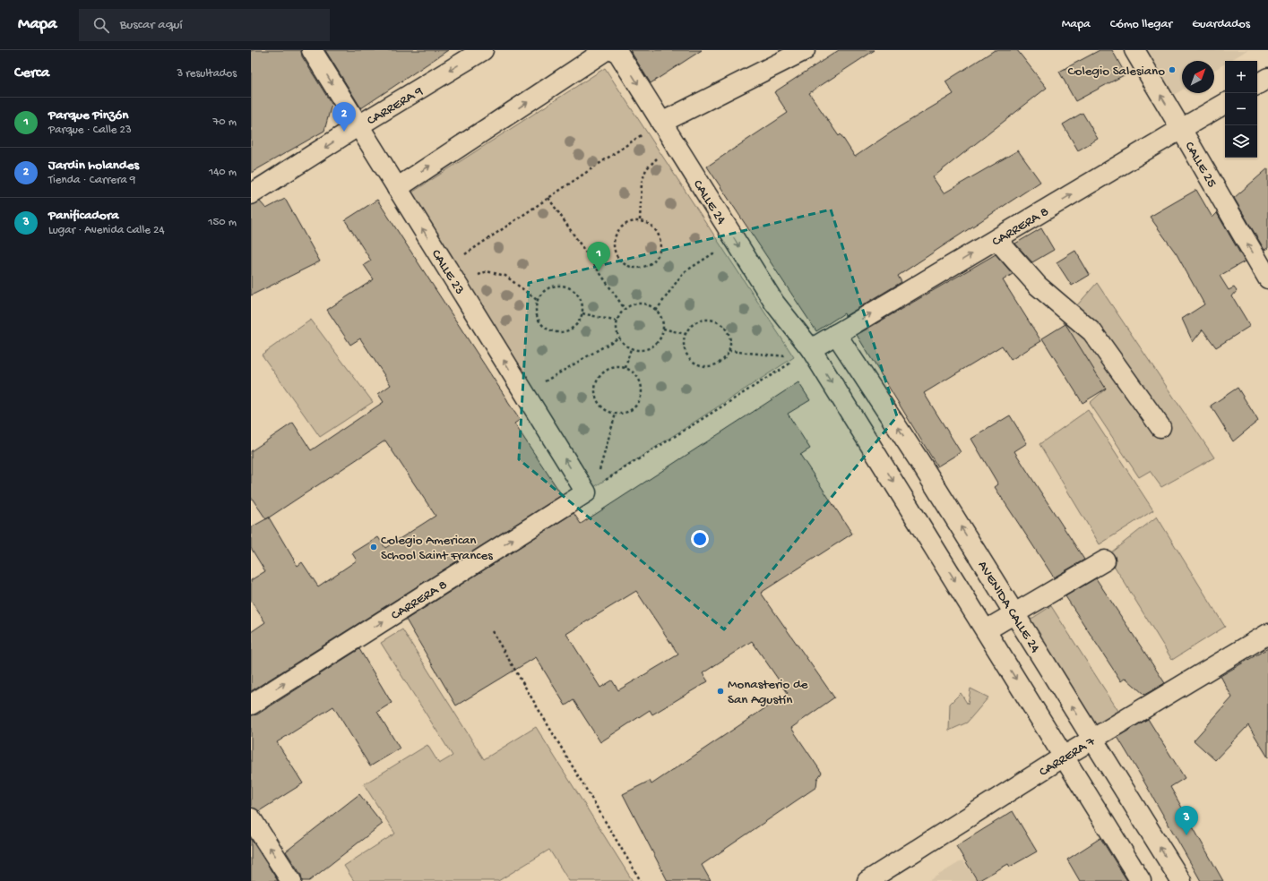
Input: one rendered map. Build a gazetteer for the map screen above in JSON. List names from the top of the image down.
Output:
{
  "streets": {
    "street": [
      "CARRERA 9",
      "CALLE 25",
      "CALLE 24",
      "CARRERA 8",
      "CALLE 23",
      "AVENIDA CALLE 24",
      "CARRERA 7"
    ]
  },
  "crossings": [
    ["CARRERA 9", "CALLE 23"],
    ["CALLE 25", "CARRERA 8"],
    ["CALLE 24", "CARRERA 8"],
    ["CARRERA 8", "CALLE 23"],
    ["CARRERA 8", "AVENIDA CALLE 24"],
    ["AVENIDA CALLE 24", "CARRERA 7"]
  ],
  "one_way": ["CALLE 25", "CALLE 24", "CARRERA 8"],
  "places": ["Colegio Salesiano", "Colegio American School Saint Frances", "Monasterio de San Agustín"],
  "north": "top right",
  "page": {
    "header": "Mapa",
    "search": "Buscar aquí",
    "nav": ["Mapa", "Cómo llegar", "Guardados"],
    "heading": ["Cerca", "3 resultados"],
    "map_buttons": ["+", "−"],
    "list": [
      {
        "mark": "1",
        "name": "Parque Pinzón",
        "note": "Parque · Calle 23",
        "value": "70 m"
      },
      {
        "mark": "2",
        "name": "Jardin holandes",
        "note": "Tienda · Carrera 9",
        "value": "140 m"
      },
      {
        "mark": "3",
        "name": "Panificadora",
        "note": "Lugar · Avenida Calle 24",
        "value": "150 m"
      }
    ],
    "pins": ["2", "1", "3"]
  }
}
